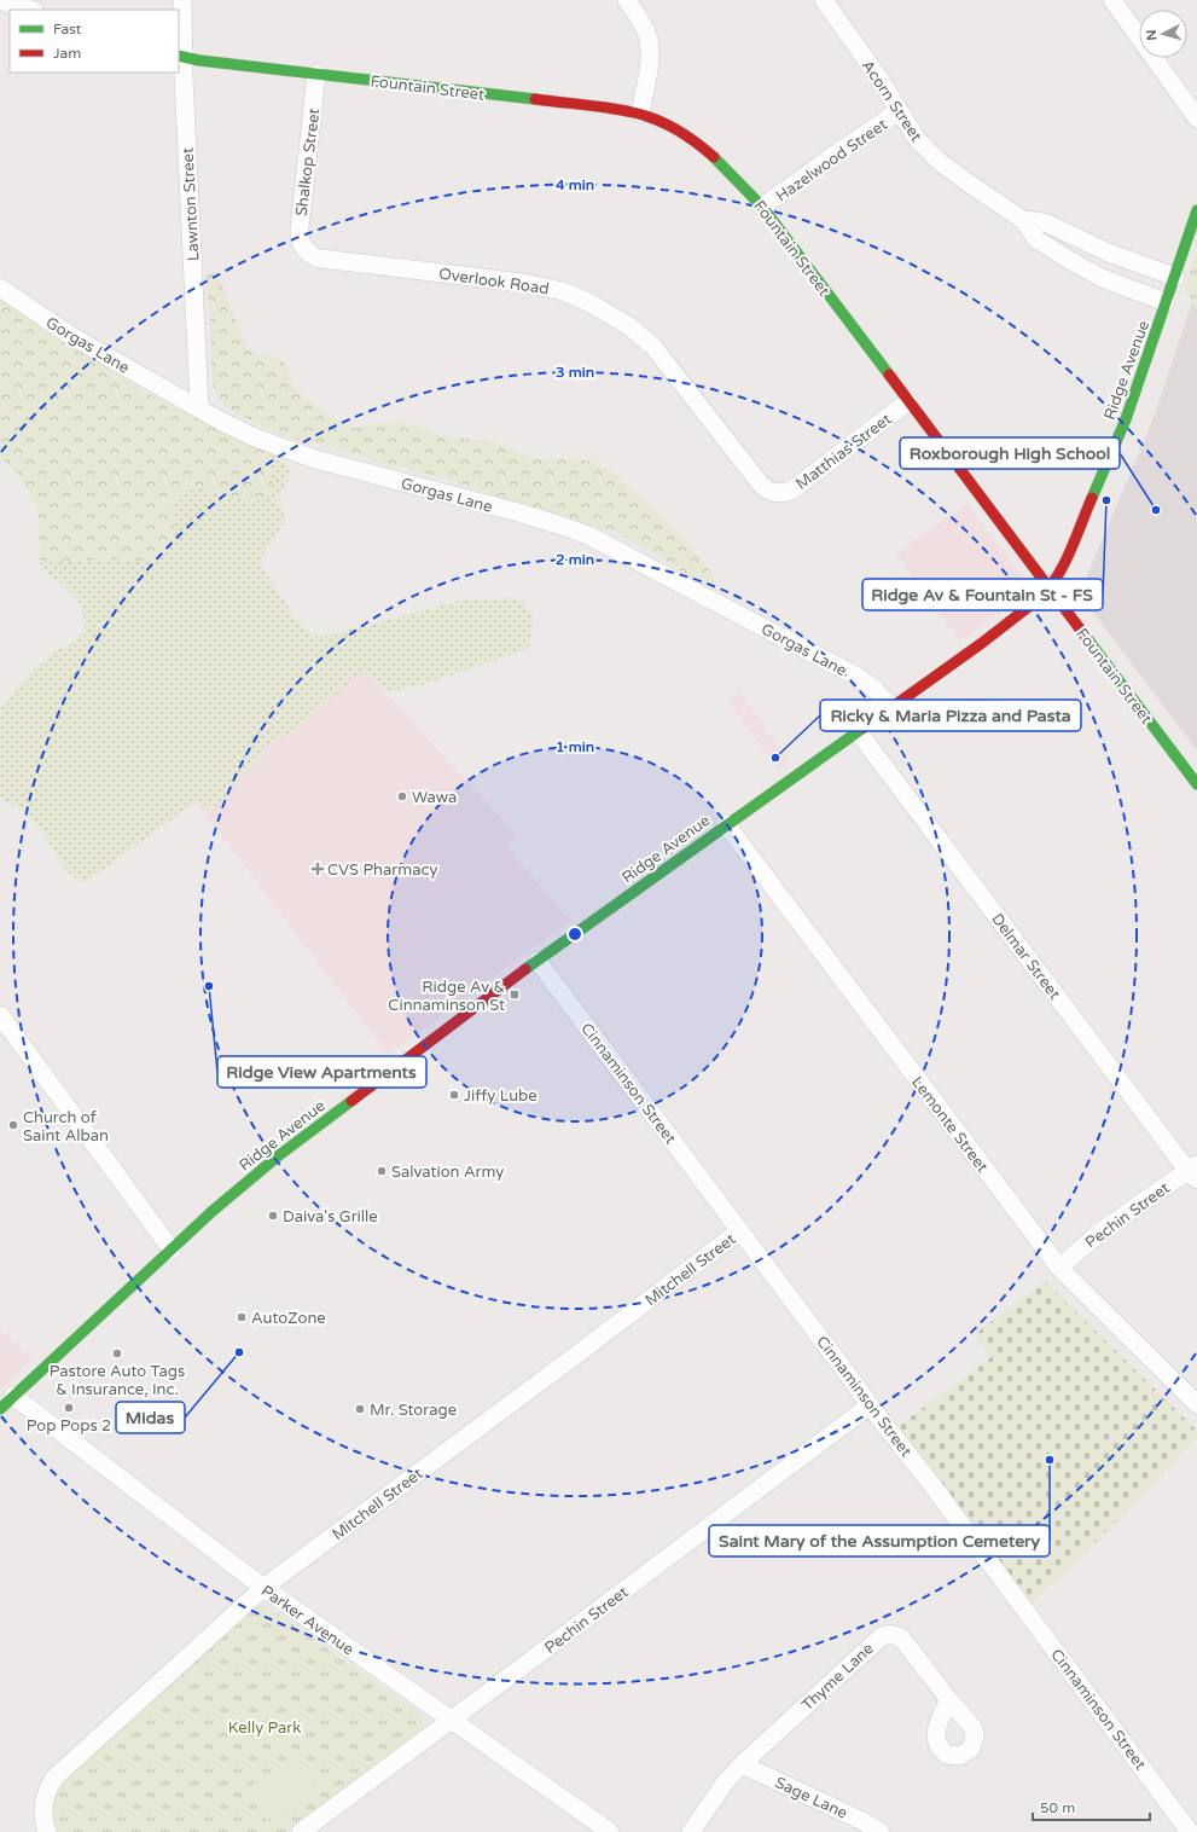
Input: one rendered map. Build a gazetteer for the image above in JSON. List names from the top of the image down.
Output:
{
  "streets": {
    "main road": ["Fountain Street", "Ridge Avenue"],
    "street": [
      "Acorn Street",
      "Hazelwood Street",
      "Shalkop Street",
      "Lawnton Street",
      "Overlook Road",
      "Gorgas Lane",
      "Matthias Street",
      "Delmar Street",
      "Cinnaminson Street",
      "Lemonte Street",
      "Pechin Street",
      "Mitchell Street",
      "Parker Avenue",
      "Thyme Lane",
      "Sage Lane"
    ]
  },
  "crossings": [
    ["Fountain Street", "Hazelwood Street"],
    ["Fountain Street", "Shalkop Street"],
    ["Fountain Street", "Lawnton Street"],
    ["Fountain Street", "Ridge Avenue"],
    ["Fountain Street", "Matthias Street"],
    ["Acorn Street", "Hazelwood Street"],
    ["Acorn Street", "Ridge Avenue"],
    ["Shalkop Street", "Overlook Road"],
    ["Lawnton Street", "Gorgas Lane"],
    ["Overlook Road", "Matthias Street"],
    ["Gorgas Lane", "Ridge Avenue"],
    ["Ridge Avenue", "Delmar Street"],
    ["Ridge Avenue", "Cinnaminson Street"],
    ["Ridge Avenue", "Lemonte Street"],
    ["Ridge Avenue", "Parker Avenue"],
    ["Delmar Street", "Pechin Street"],
    ["Cinnaminson Street", "Pechin Street"],
    ["Cinnaminson Street", "Mitchell Street"],
    ["Lemonte Street", "Pechin Street"],
    ["Pechin Street", "Parker Avenue"],
    ["Mitchell Street", "Parker Avenue"],
    ["Thyme Lane", "Sage Lane"]
  ],
  "parks": ["Kelly Park"],
  "places": {
    "other": [
      "Ridge Av & Fountain St - FS",
      "Roxborough High School",
      "Ricky & Maria Pizza and Pasta",
      "Wawa",
      "Ridge View Apartments",
      "Jiffy Lube",
      "Church of Saint Alban",
      "Salvation Army",
      "Daiva's Grille",
      "AutoZone",
      "Midas",
      "Pastore Auto Tags & Insurance, Inc.",
      "Pop Pops 2",
      "Mr. Storage",
      "Saint Mary of the Assumption Cemetery"
    ],
    "health": ["CVS Pharmacy"],
    "transit": ["Ridge Av & Cinnaminson St"]
  },
  "legend": ["Fast", "Jam"],
  "scale_bar": "50 m",
  "north": "left",
  "rings": [
    "4 min",
    "3 min",
    "2 min",
    "1 min"
  ]
}
